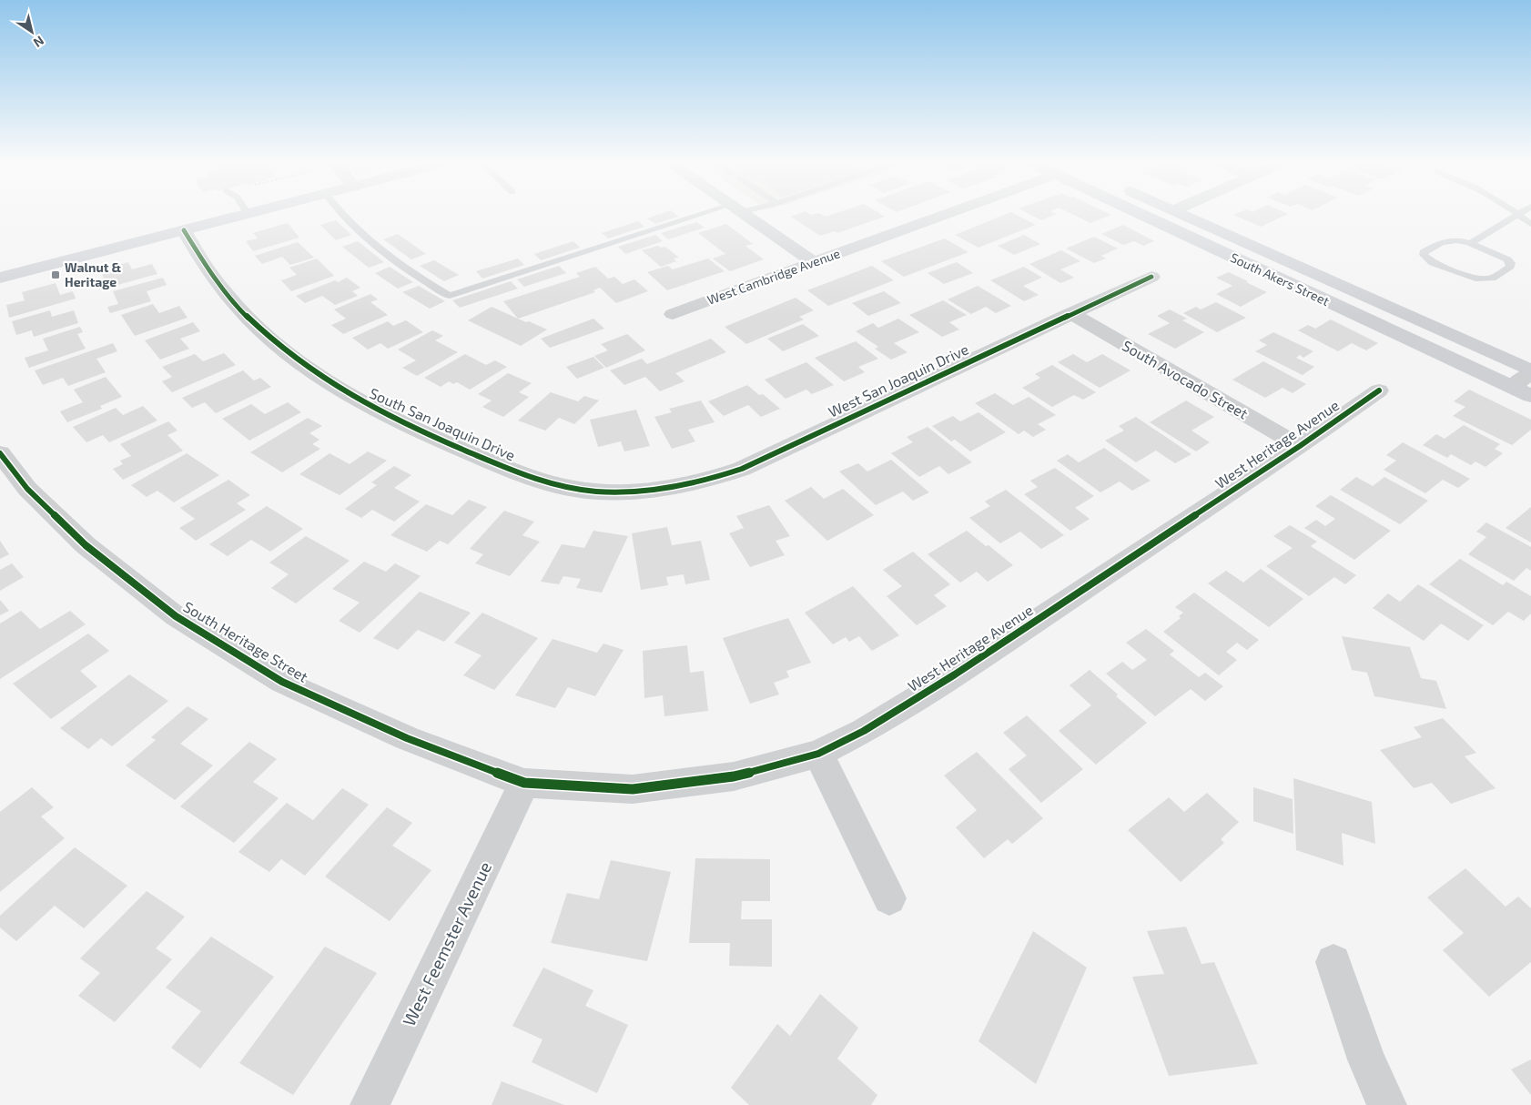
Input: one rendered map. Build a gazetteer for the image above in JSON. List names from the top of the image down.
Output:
{
  "streets": {
    "main road": ["South Akers Street"],
    "street": [
      "West Cambridge Avenue",
      "South Avocado Street",
      "West San Joaquin Drive",
      "South San Joaquin Drive",
      "West Heritage Avenue",
      "South Heritage Street",
      "West Feemster Avenue"
    ]
  },
  "crossings": [
    ["South Avocado Street", "West San Joaquin Drive"],
    ["South Avocado Street", "West Heritage Avenue"],
    ["West San Joaquin Drive", "South San Joaquin Drive"],
    ["West Heritage Avenue", "South Heritage Street"],
    ["West Heritage Avenue", "West Feemster Avenue"],
    ["South Heritage Street", "West Feemster Avenue"]
  ],
  "places": {
    "transit": ["Walnut & Heritage"]
  },
  "north": "bottom right"
}
